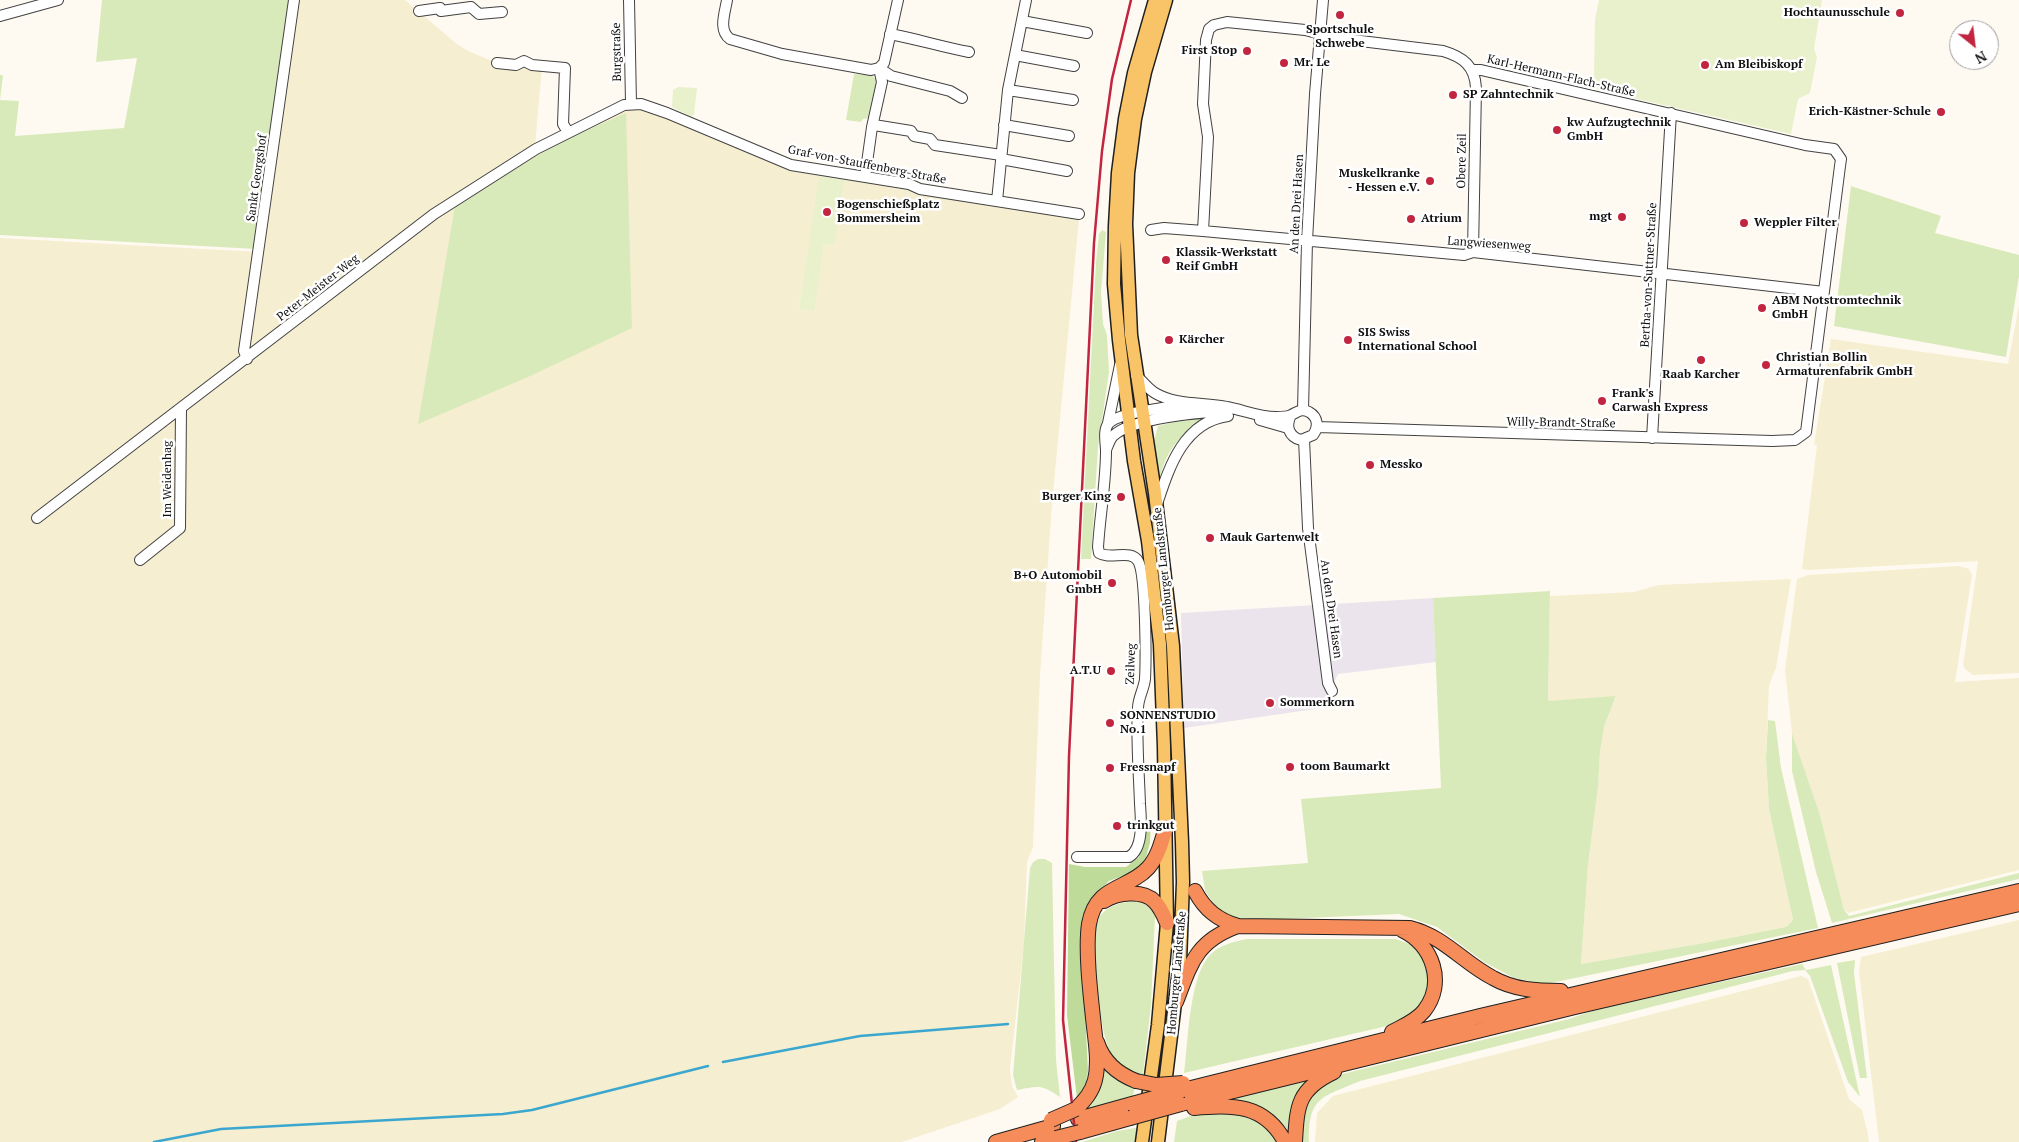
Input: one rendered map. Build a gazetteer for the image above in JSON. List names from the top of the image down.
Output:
{
  "streets": {
    "main road": ["Homburger Landstraße"],
    "street": [
      "Burgstraße",
      "Karl-Hermann-Flach-Straße",
      "Obere Zeil",
      "Graf-von-Stauffenberg-Straße",
      "Sankt Georgshof",
      "An den Drei Hasen",
      "Langwiesenweg",
      "Bertha-von-Suttner-Straße",
      "Peter-Meister-Weg",
      "Willy-Brandt-Straße",
      "Im Weidenhag",
      "Zeilweg"
    ]
  },
  "crossings": [
    ["Burgstraße", "Graf-von-Stauffenberg-Straße"],
    ["Burgstraße", "Peter-Meister-Weg"],
    ["Karl-Hermann-Flach-Straße", "Obere Zeil"],
    ["Karl-Hermann-Flach-Straße", "An den Drei Hasen"],
    ["Karl-Hermann-Flach-Straße", "Langwiesenweg"],
    ["Karl-Hermann-Flach-Straße", "Bertha-von-Suttner-Straße"],
    ["Karl-Hermann-Flach-Straße", "Willy-Brandt-Straße"],
    ["Obere Zeil", "Langwiesenweg"],
    ["Graf-von-Stauffenberg-Straße", "Peter-Meister-Weg"],
    ["Sankt Georgshof", "Peter-Meister-Weg"],
    ["An den Drei Hasen", "Langwiesenweg"],
    ["An den Drei Hasen", "Willy-Brandt-Straße"],
    ["Langwiesenweg", "Bertha-von-Suttner-Straße"],
    ["Langwiesenweg", "Willy-Brandt-Straße"],
    ["Bertha-von-Suttner-Straße", "Willy-Brandt-Straße"],
    ["Peter-Meister-Weg", "Im Weidenhag"],
    ["Homburger Landstraße", "Zeilweg"]
  ],
  "places": [
    "Hochtaunusschule",
    "Sportschule Schwebe",
    "First Stop",
    "Mr. Le",
    "Am Bleibiskopf",
    "SP Zahntechnik",
    "Erich-Kästner-Schule",
    "kw Aufzugtechnik GmbH",
    "Muskelkranke - Hessen e.V.",
    "Bogenschießplatz Bommersheim",
    "mgt",
    "Atrium",
    "Weppler Filter",
    "Klassik-Werkstatt Reif GmbH",
    "ABM Notstromtechnik GmbH",
    "Kärcher",
    "SIS Swiss International School",
    "Raab Karcher",
    "Christian Bollin Armaturenfabrik GmbH",
    "Frank's Carwash Express",
    "Messko",
    "Burger King",
    "Mauk Gartenwelt",
    "B+O Automobil GmbH",
    "A.T.U",
    "Sommerkorn",
    "SONNENSTUDIO No.1",
    "toom Baumarkt",
    "Fressnapf",
    "trinkgut"
  ],
  "north": "bottom right"
}
